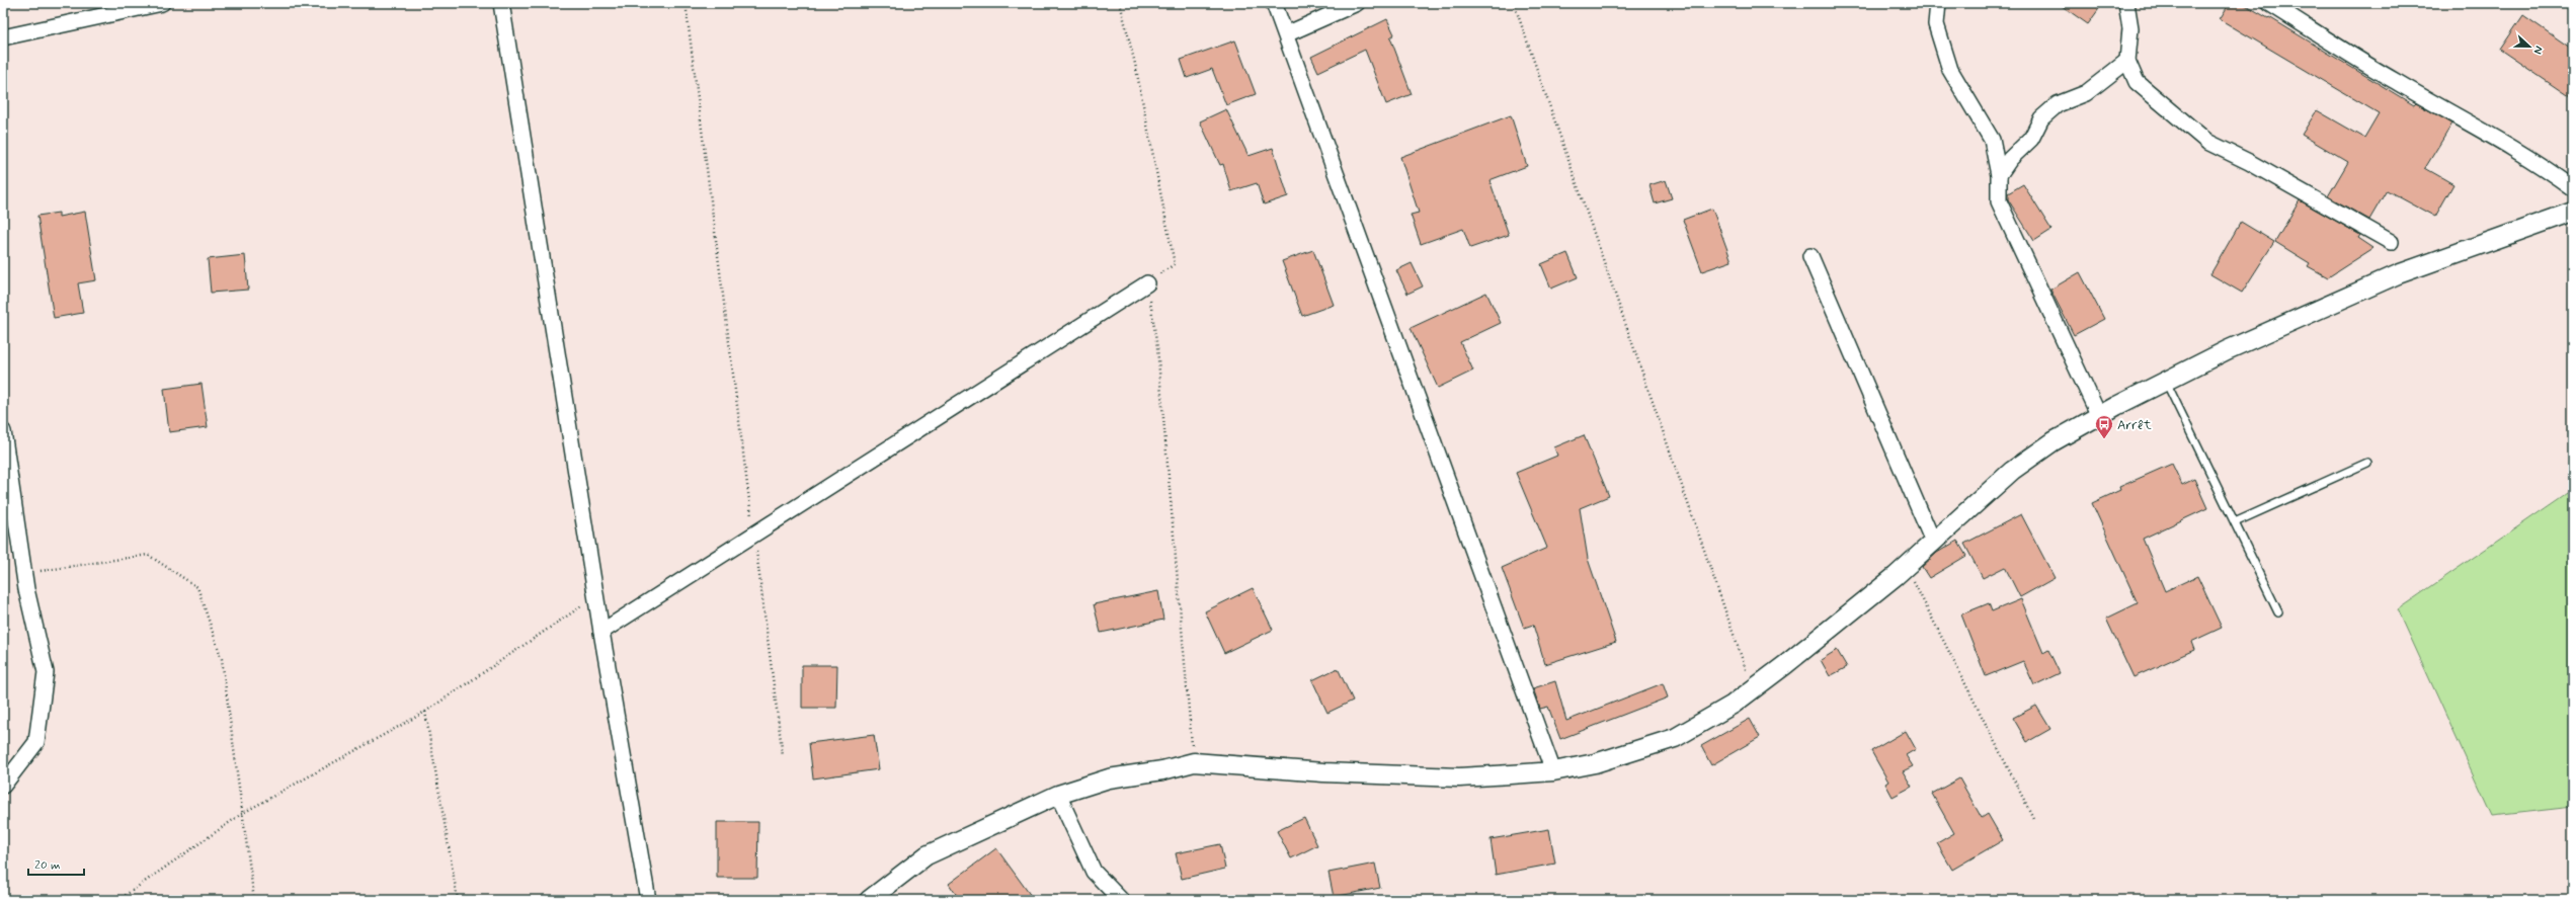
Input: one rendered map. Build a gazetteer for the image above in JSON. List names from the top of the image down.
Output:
{
  "places": {
    "bus stop": ["Arrêt"]
  },
  "scale_bar": "20 m",
  "north": "right"
}
